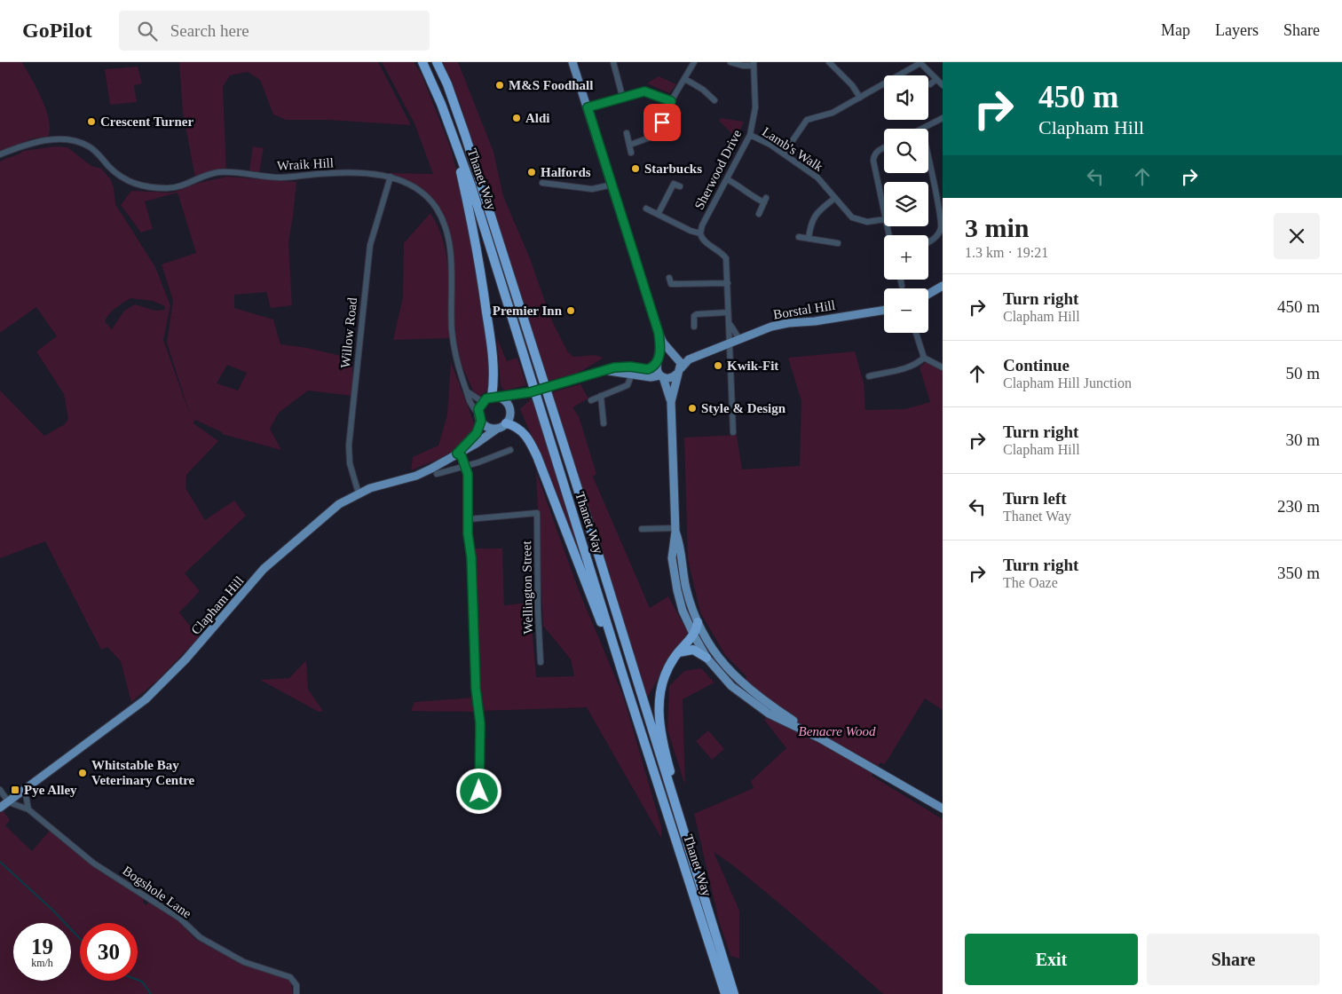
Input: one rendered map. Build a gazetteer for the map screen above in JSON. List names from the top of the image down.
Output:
{
  "streets": {
    "highway": ["Thanet Way"],
    "main road": ["Borstal Hill", "Clapham Hill"],
    "street": [
      "Lamb's Walk",
      "Wraik Hill",
      "Sherwood Drive",
      "Willow Road",
      "Wellington Street",
      "Bogshole Lane"
    ]
  },
  "crossings": [
    ["Lamb's Walk", "Sherwood Drive"],
    ["Wraik Hill", "Willow Road"],
    ["Wraik Hill", "Clapham Hill"],
    ["Willow Road", "Clapham Hill"],
    ["Clapham Hill", "Bogshole Lane"]
  ],
  "parks": ["Benacre Wood"],
  "places": {
    "other": [
      "M&S Foodhall",
      "Aldi",
      "Crescent Turner",
      "Starbucks",
      "Halfords",
      "Premier Inn",
      "Kwik-Fit",
      "Style & Design",
      "Whitstable Bay Veterinary Centre"
    ],
    "transit": ["Pye Alley"]
  },
  "page": {
    "header": "GoPilot",
    "search": "Search here",
    "nav": ["Map", "Layers", "Share"],
    "turn": ["450 m", "Clapham Hill"],
    "map_buttons": ["+", "−"],
    "heading": ["3 min", "1.3 km · 19:21"],
    "list": [
      {
        "name": "Turn right",
        "note": "Clapham Hill",
        "value": "450 m"
      },
      {
        "name": "Continue",
        "note": "Clapham Hill Junction",
        "value": "50 m"
      },
      {
        "name": "Turn right",
        "note": "Clapham Hill",
        "value": "30 m"
      },
      {
        "name": "Turn left",
        "note": "Thanet Way",
        "value": "230 m"
      },
      {
        "name": "Turn right",
        "note": "The Oaze",
        "value": "350 m"
      }
    ],
    "speed": "19 km/h",
    "limit": "30",
    "buttons": ["Exit", "Share"]
  }
}
